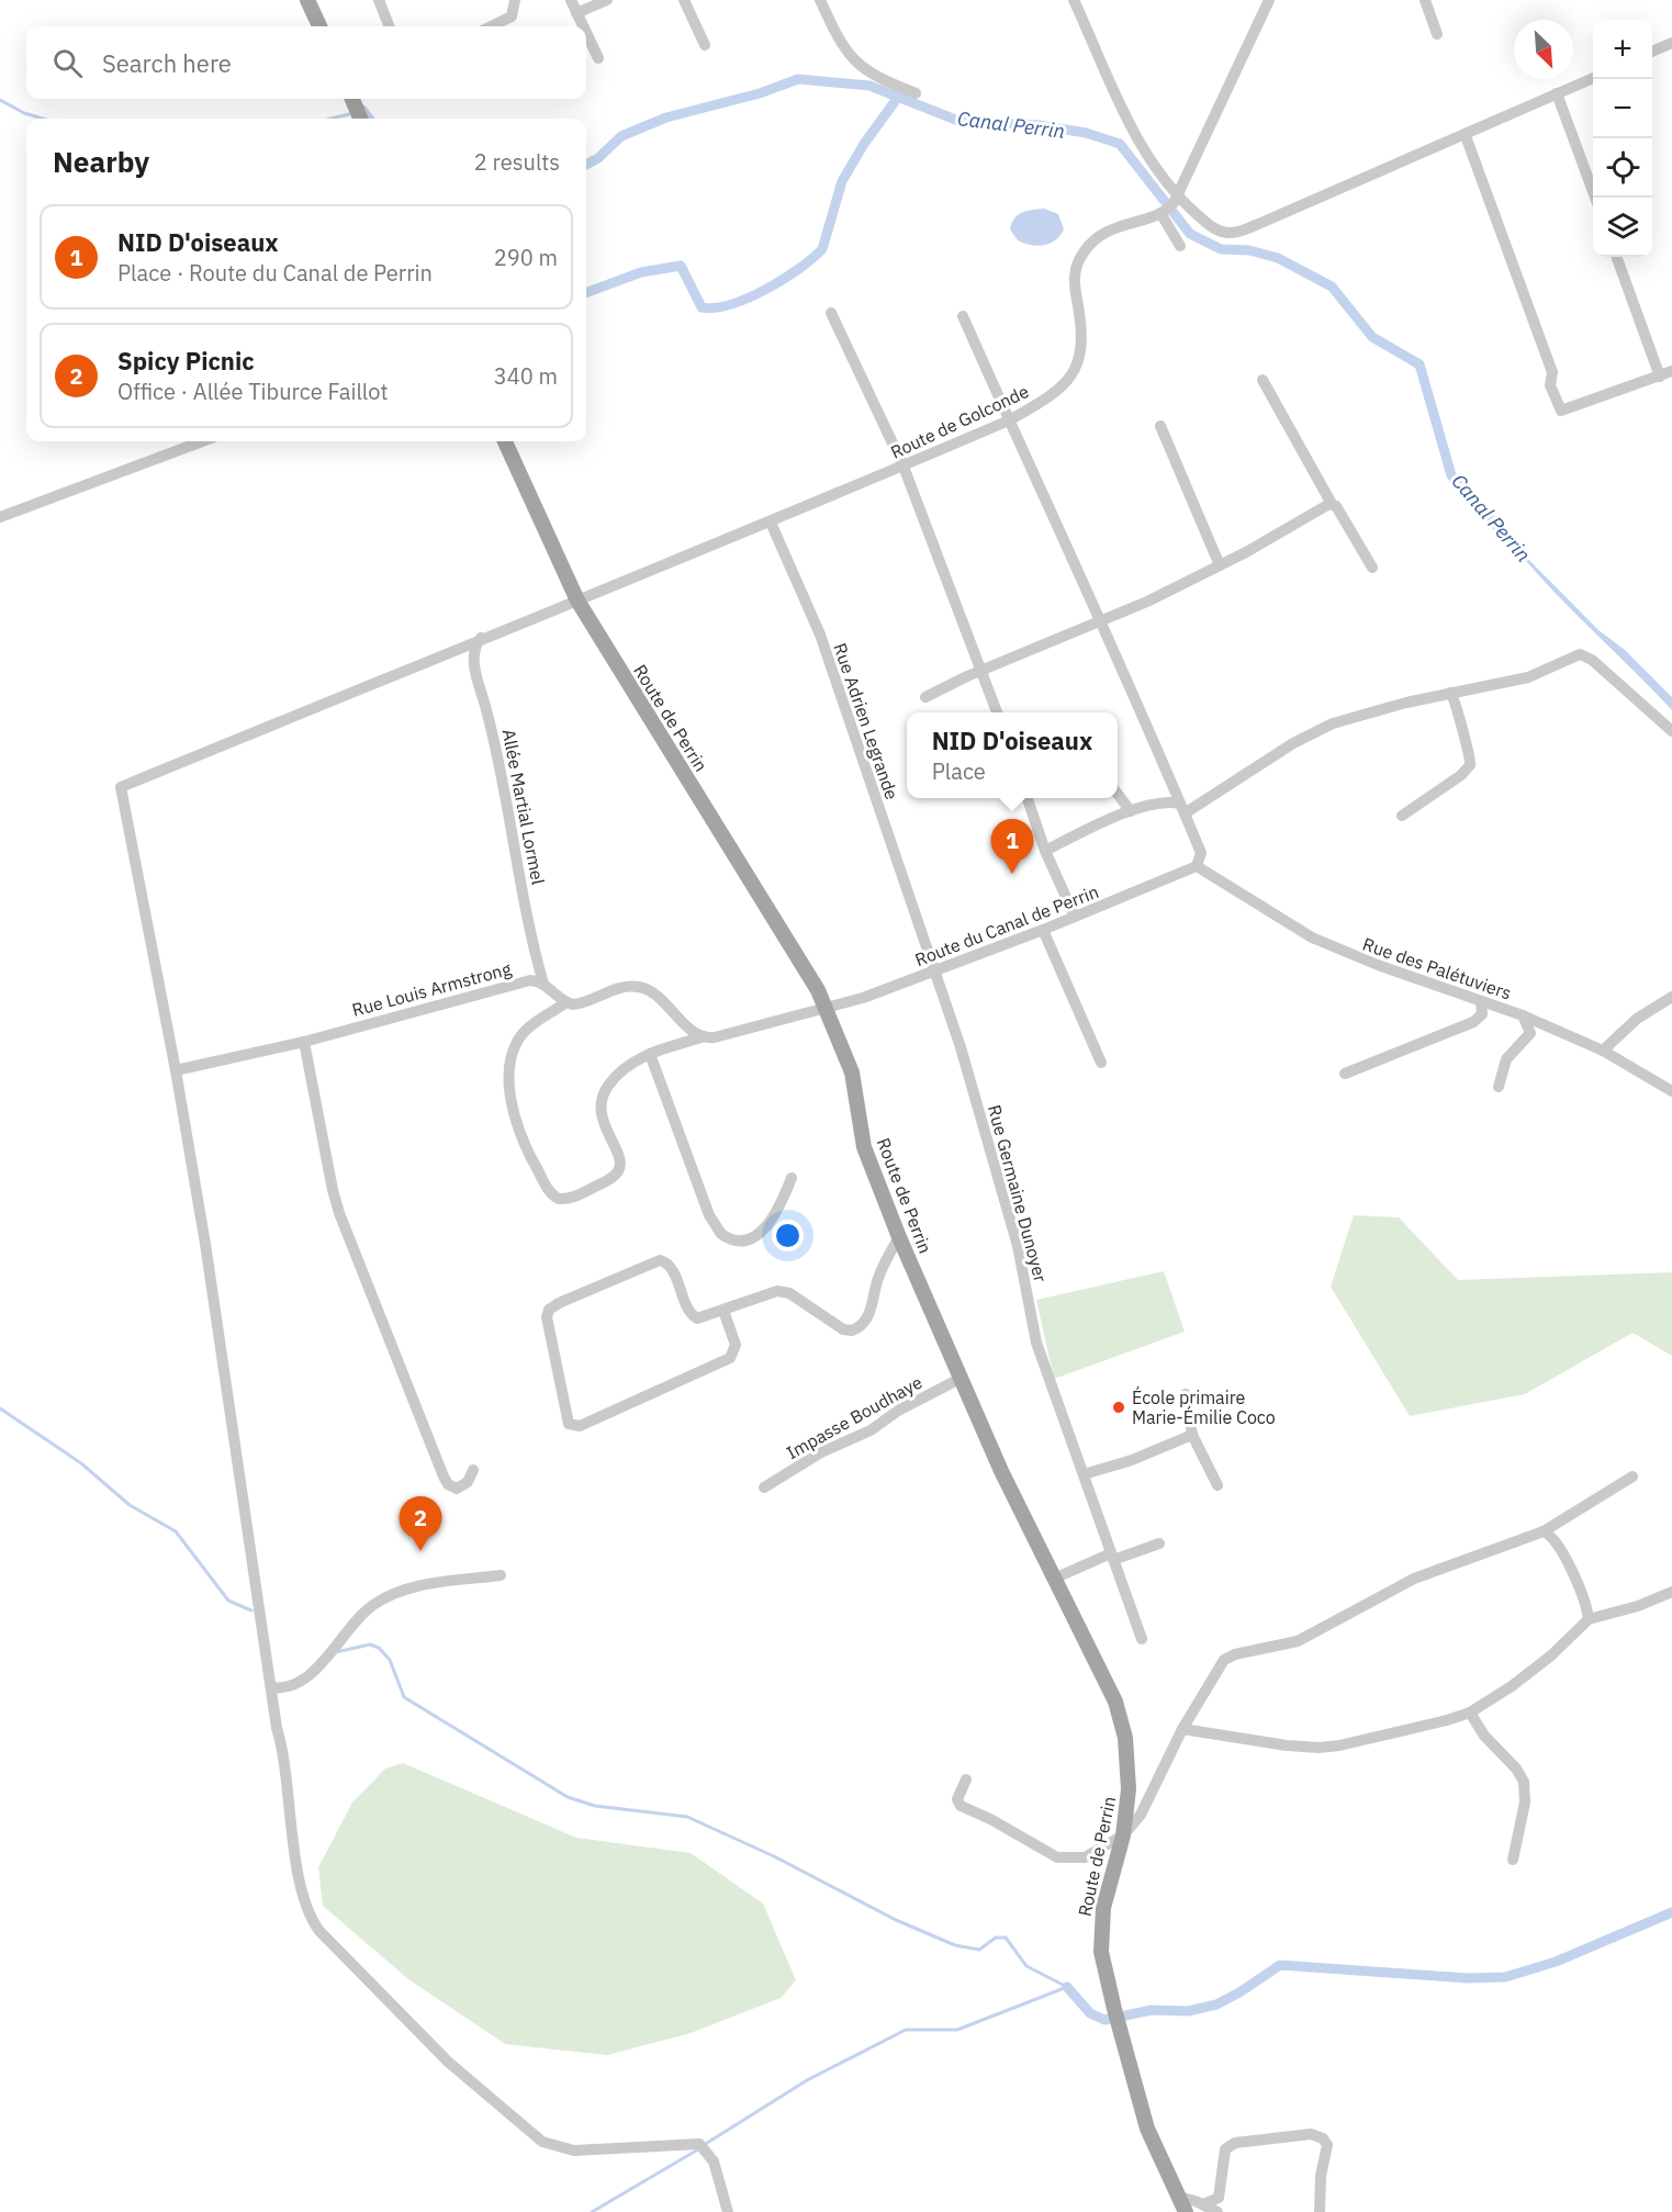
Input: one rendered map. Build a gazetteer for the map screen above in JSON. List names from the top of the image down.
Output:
{
  "streets": {
    "main road": ["Route de Perrin"],
    "street": [
      "Route de Golconde",
      "Rue Adrien Legrande",
      "Allée Martial Lormel",
      "Route du Canal de Perrin",
      "Rue des Palétuviers",
      "Rue Louis Armstrong",
      "Rue Germaine Dunoyer",
      "Impasse Boudhaye"
    ]
  },
  "crossings": [
    ["Route de Golconde", "Route de Perrin"],
    ["Route de Golconde", "Rue Adrien Legrande"],
    ["Route de Golconde", "Allée Martial Lormel"],
    ["Route de Golconde", "Rue Louis Armstrong"],
    ["Route de Perrin", "Route du Canal de Perrin"],
    ["Route de Perrin", "Impasse Boudhaye"],
    ["Rue Adrien Legrande", "Route du Canal de Perrin"],
    ["Rue Adrien Legrande", "Rue Germaine Dunoyer"],
    ["Allée Martial Lormel", "Rue Louis Armstrong"],
    ["Route du Canal de Perrin", "Rue des Palétuviers"],
    ["Route du Canal de Perrin", "Rue Germaine Dunoyer"]
  ],
  "water": ["Canal Perrin"],
  "places": ["École primaire Marie-Émilie Coco"],
  "north": "bottom right",
  "page": {
    "map_buttons": ["+", "−"],
    "search": "Search here",
    "heading": ["Nearby", "2 results"],
    "list": [
      {
        "mark": "1",
        "name": "NID D'oiseaux",
        "note": "Place · Route du Canal de Perrin",
        "value": "290 m"
      },
      {
        "mark": "2",
        "name": "Spicy Picnic",
        "note": "Office · Allée Tiburce Faillot",
        "value": "340 m"
      }
    ],
    "popup": ["NID D'oiseaux", "Place"],
    "pins": ["1", "2"]
  }
}
